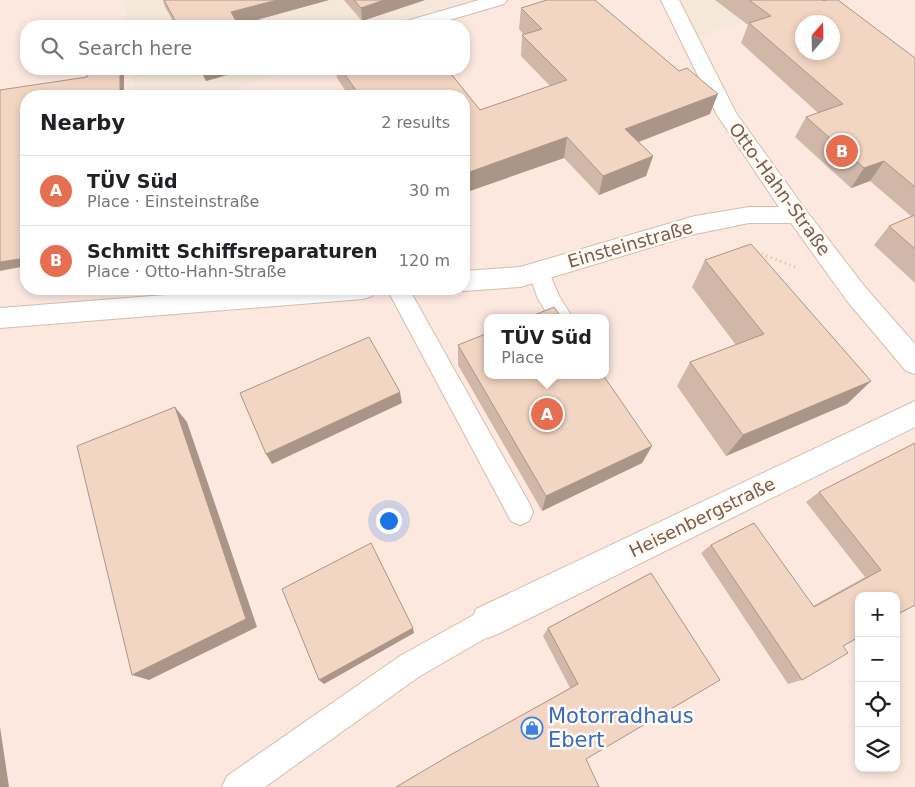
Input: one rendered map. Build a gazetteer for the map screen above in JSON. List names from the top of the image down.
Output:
{
  "streets": {
    "street": ["Otto-Hahn-Straße", "Einsteinstraße", "Heisenbergstraße"]
  },
  "crossings": [
    ["Otto-Hahn-Straße", "Einsteinstraße"]
  ],
  "places": {
    "shop": ["Motorradhaus Ebert"]
  },
  "north": "top",
  "page": {
    "search": "Search here",
    "heading": ["Nearby", "2 results"],
    "pins": ["B", "A"],
    "list": [
      {
        "mark": "A",
        "name": "TÜV Süd",
        "note": "Place · Einsteinstraße",
        "value": "30 m"
      },
      {
        "mark": "B",
        "name": "Schmitt Schiffsreparaturen",
        "note": "Place · Otto-Hahn-Straße",
        "value": "120 m"
      }
    ],
    "popup": ["TÜV Süd", "Place"],
    "map_buttons": ["+", "−"]
  }
}
